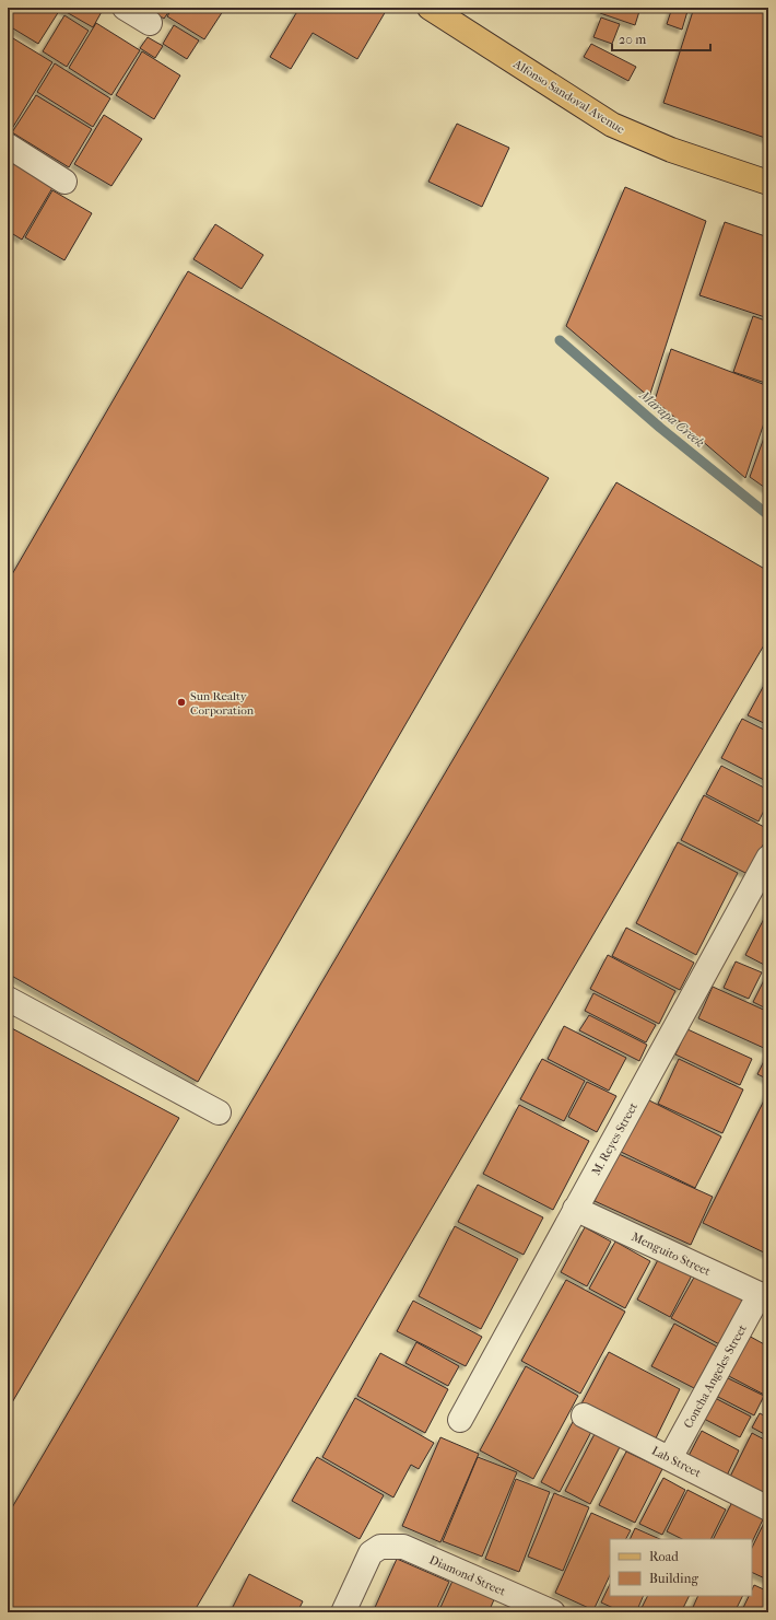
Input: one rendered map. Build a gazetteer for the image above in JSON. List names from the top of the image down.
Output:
{
  "streets": {
    "main road": ["Alfonso Sandoval Avenue"],
    "street": [
      "M. Reyes Street",
      "Menguito Street",
      "Concha Angeles Street",
      "Lab Street",
      "Diamond Street"
    ]
  },
  "crossings": [
    ["M. Reyes Street", "Menguito Street"],
    ["Menguito Street", "Concha Angeles Street"],
    ["Concha Angeles Street", "Lab Street"]
  ],
  "water": ["Marapa Creek"],
  "places": ["Sun Realty Corporation"],
  "legend": ["Road", "Building"],
  "scale_bar": "20 m"
}
